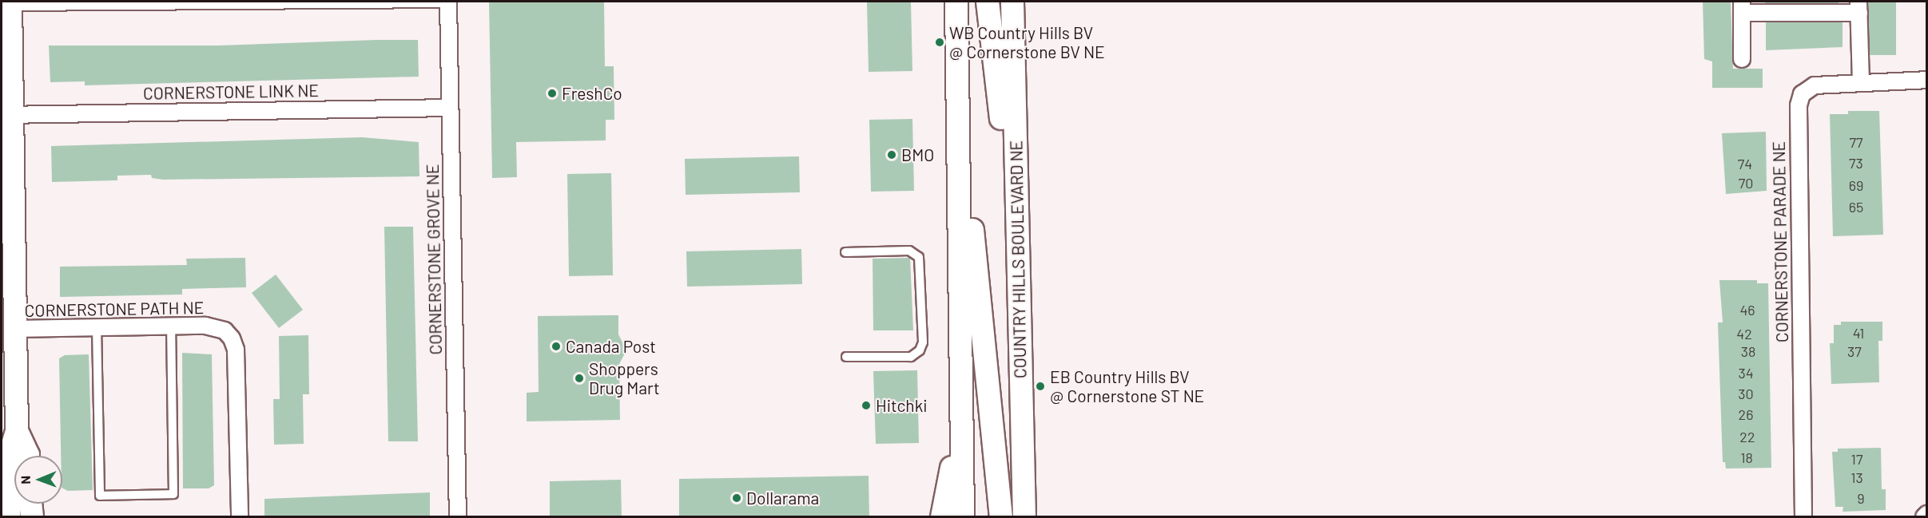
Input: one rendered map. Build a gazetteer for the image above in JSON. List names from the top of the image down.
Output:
{
  "streets": {
    "main road": ["COUNTRY HILLS BOULEVARD NE"],
    "street": [
      "CORNERSTONE LINK NE",
      "CORNERSTONE PARADE NE",
      "CORNERSTONE GROVE NE",
      "CORNERSTONE PATH NE"
    ]
  },
  "crossings": [
    ["CORNERSTONE LINK NE", "CORNERSTONE GROVE NE"]
  ],
  "places": [
    "WB Country Hills BV @ Cornerstone BV NE",
    "FreshCo",
    "BMO",
    "Canada Post",
    "Shoppers Drug Mart",
    "EB Country Hills BV @ Cornerstone ST NE",
    "Hitchki",
    "Dollarama"
  ],
  "house_numbers": [
    "77",
    "73",
    "74",
    "70",
    "69",
    "65",
    "46",
    "41",
    "42",
    "38",
    "37",
    "34",
    "30",
    "26",
    "22",
    "18",
    "17",
    "13",
    "9"
  ],
  "north": "left"
}
